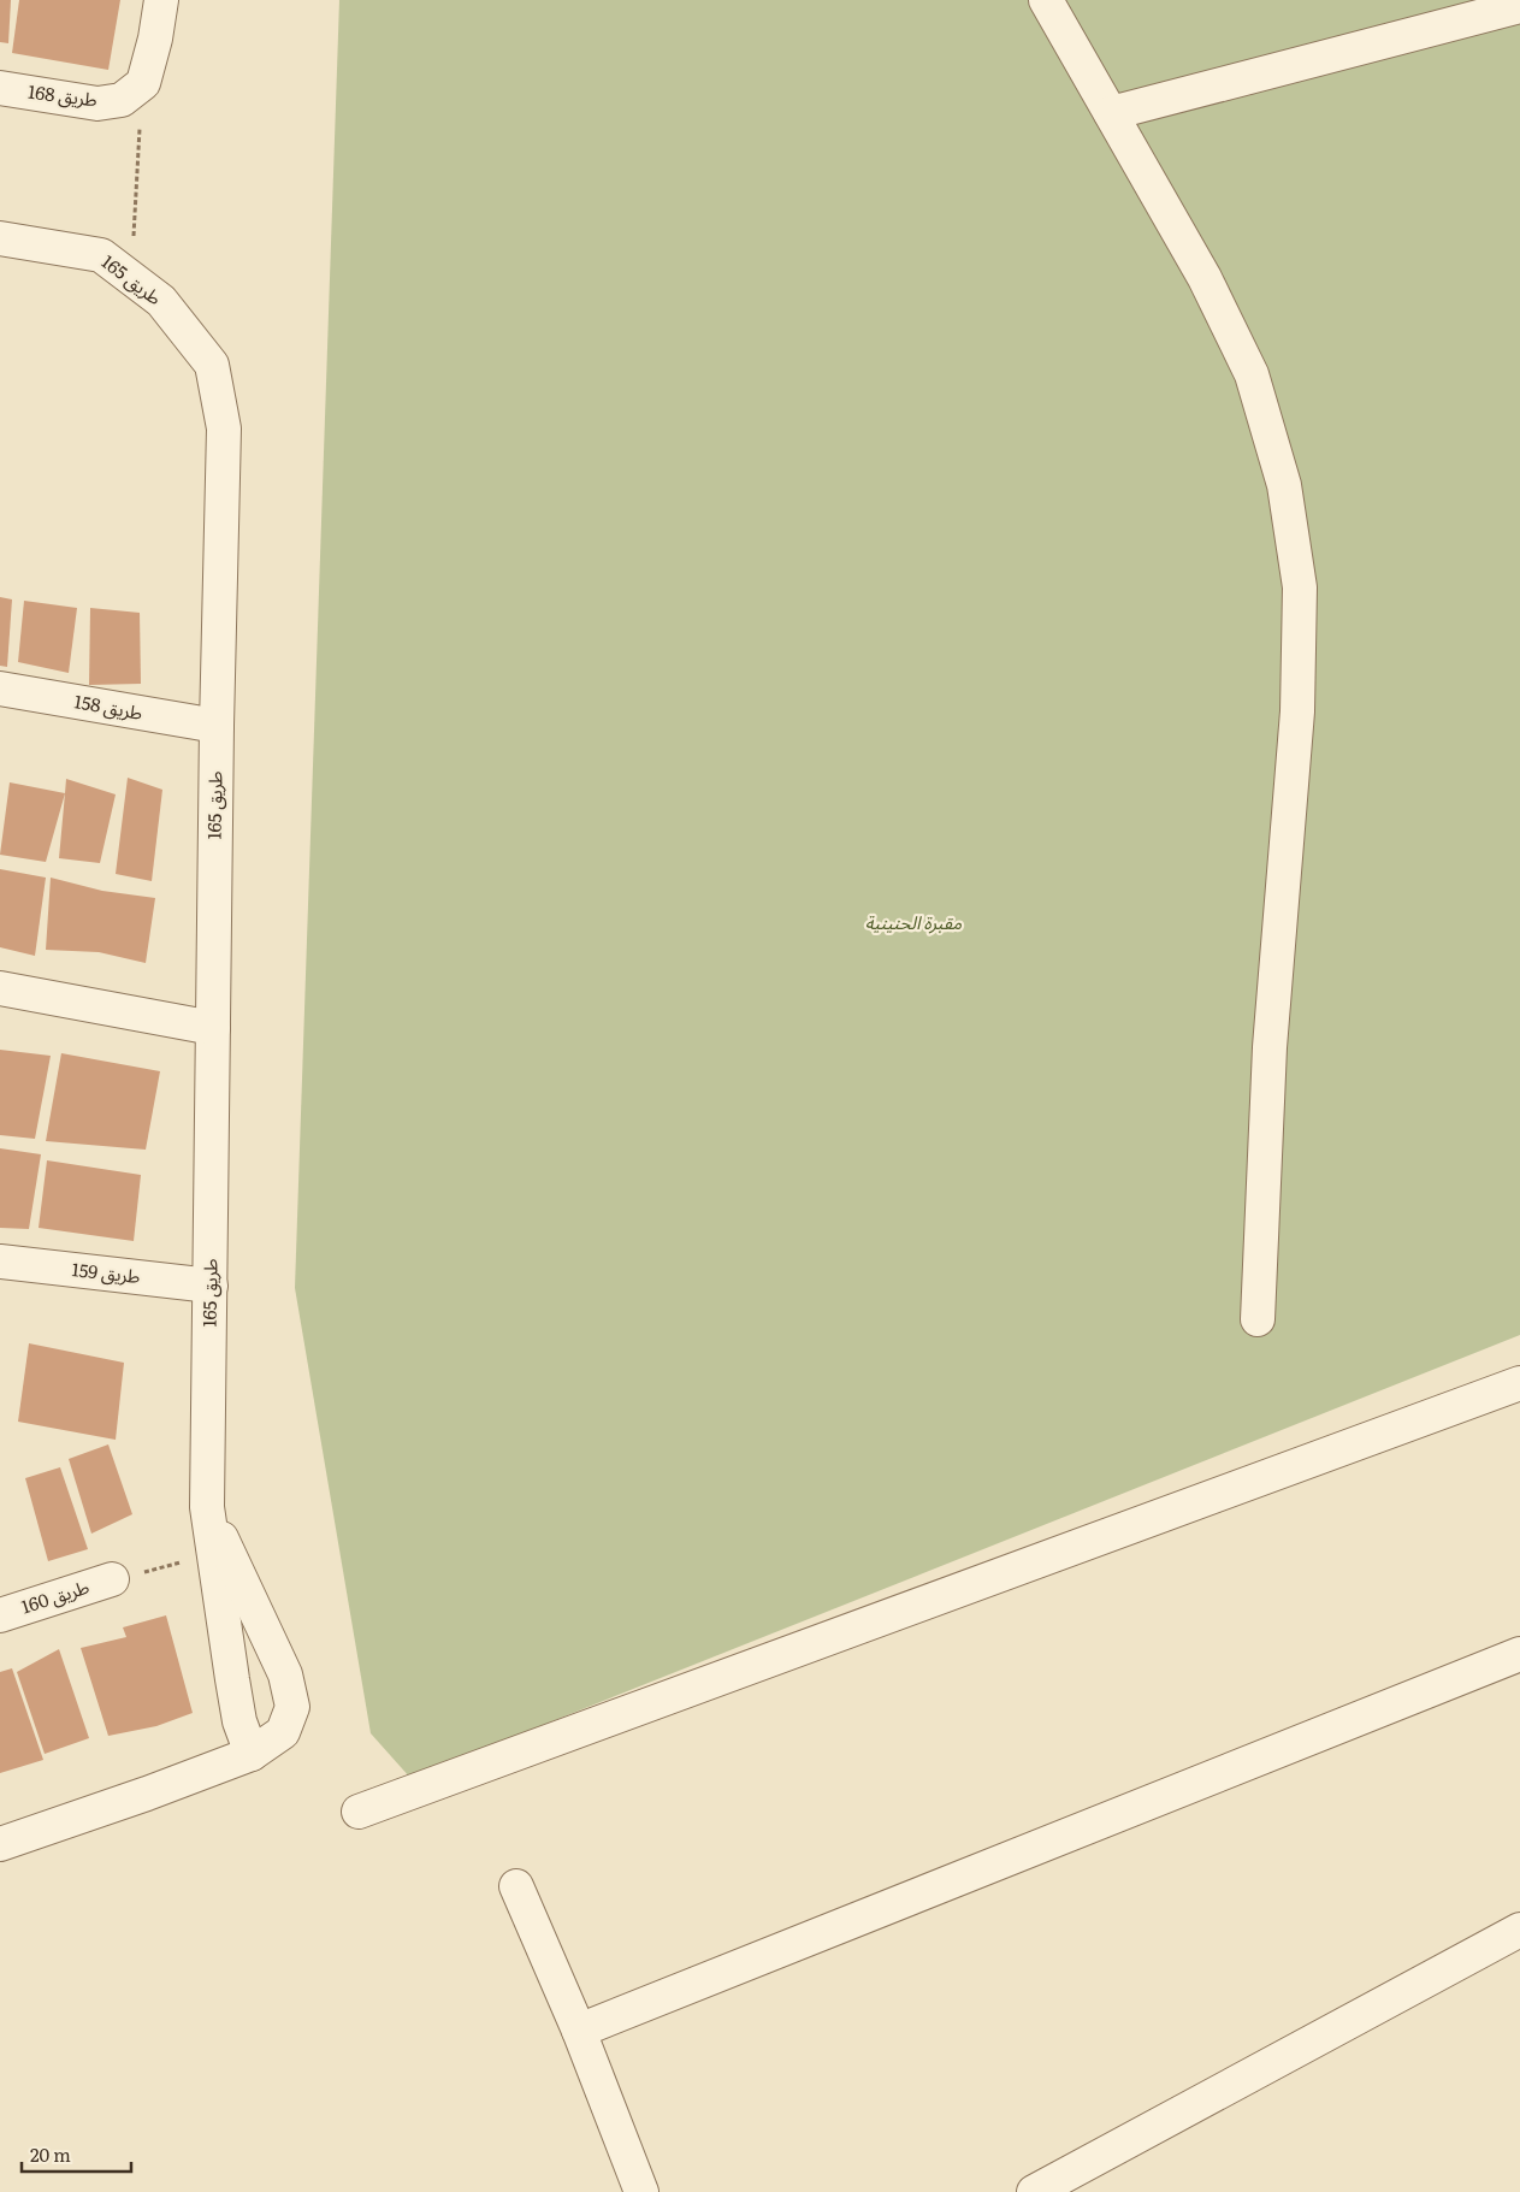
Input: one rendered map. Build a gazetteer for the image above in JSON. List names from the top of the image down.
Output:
{
  "streets": {
    "street": [
      "طريق 168",
      "طريق 165",
      "طريق 158",
      "طريق 159",
      "طريق 160"
    ]
  },
  "crossings": [
    ["طريق 165", "طريق 158"],
    ["طريق 165", "طريق 159"]
  ],
  "parks": ["مقبرة الحنينية"],
  "scale_bar": "20 m"
}
